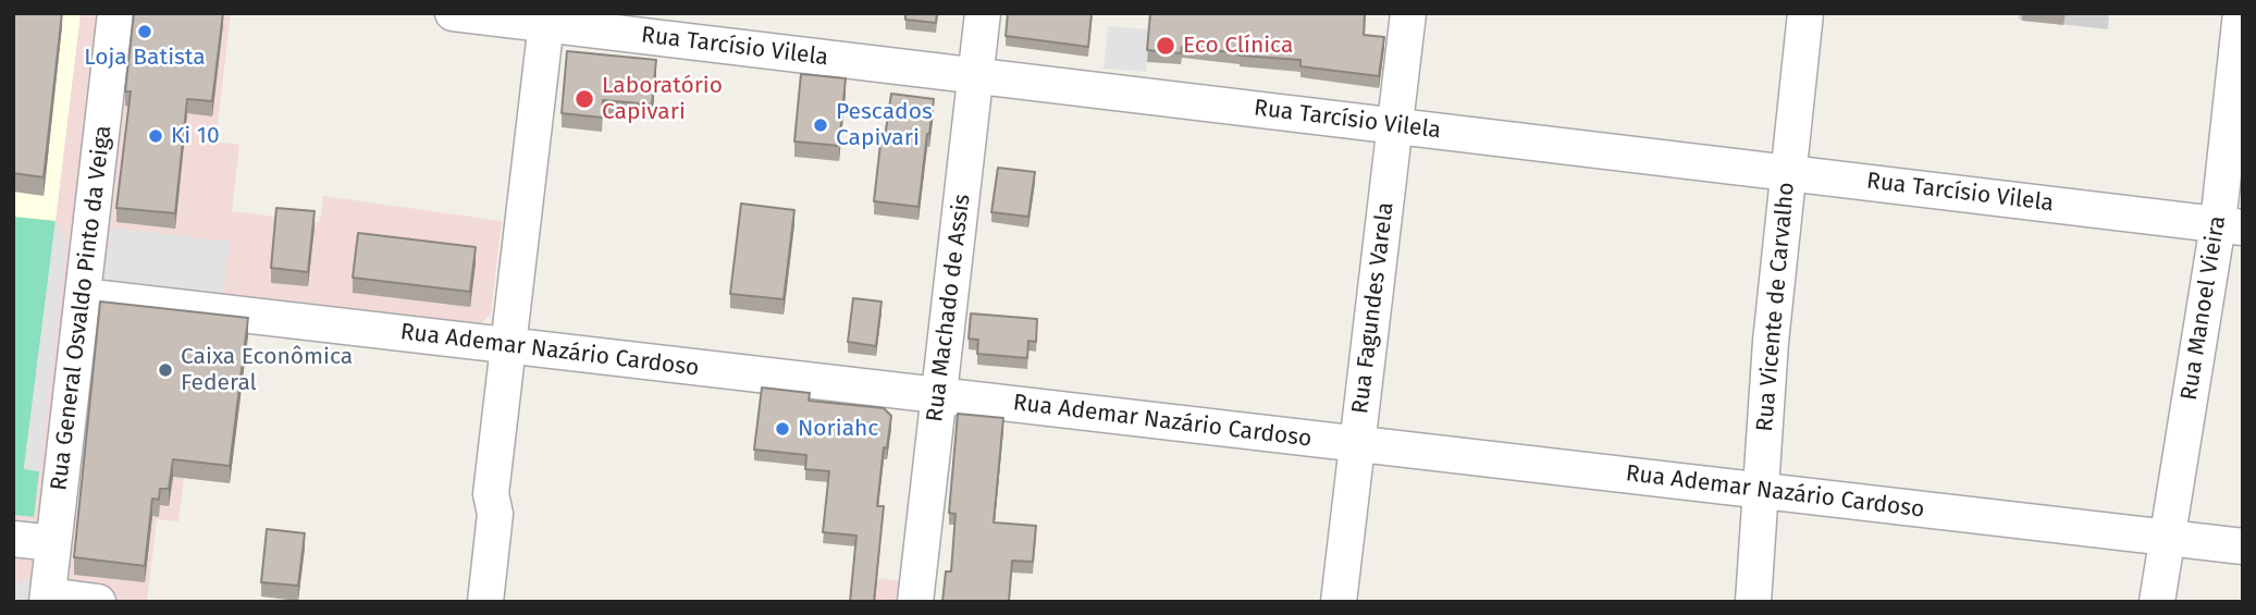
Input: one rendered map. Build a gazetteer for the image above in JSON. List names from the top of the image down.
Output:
{
  "streets": {
    "street": [
      "Rua Tarcísio Vilela",
      "Rua Vicente de Carvalho",
      "Rua General Osvaldo Pinto da Veiga",
      "Rua Machado de Assis",
      "Rua Fagundes Varela",
      "Rua Manoel Vieira",
      "Rua Ademar Nazário Cardoso"
    ]
  },
  "crossings": [
    ["Rua Tarcísio Vilela", "Rua Vicente de Carvalho"],
    ["Rua Tarcísio Vilela", "Rua Machado de Assis"],
    ["Rua Tarcísio Vilela", "Rua Fagundes Varela"],
    ["Rua Tarcísio Vilela", "Rua Manoel Vieira"],
    ["Rua Vicente de Carvalho", "Rua Ademar Nazário Cardoso"],
    ["Rua General Osvaldo Pinto da Veiga", "Rua Ademar Nazário Cardoso"],
    ["Rua Machado de Assis", "Rua Ademar Nazário Cardoso"],
    ["Rua Fagundes Varela", "Rua Ademar Nazário Cardoso"],
    ["Rua Manoel Vieira", "Rua Ademar Nazário Cardoso"]
  ],
  "places": [
    "Loja Batista",
    "Eco Clínica",
    "Laboratório Capivari",
    "Pescados Capivari",
    "Ki 10",
    "Caixa Econômica Federal",
    "Noriahc"
  ]
}
